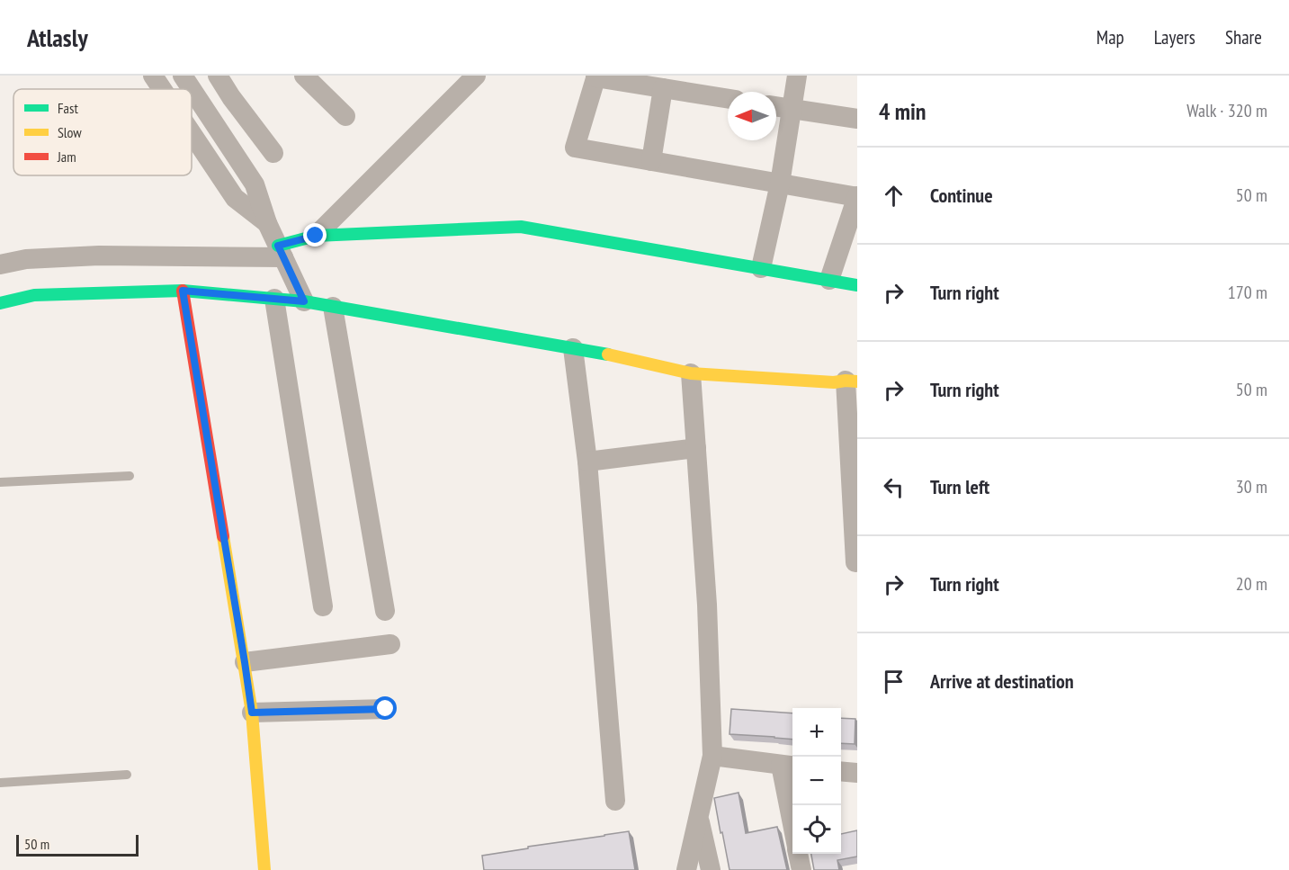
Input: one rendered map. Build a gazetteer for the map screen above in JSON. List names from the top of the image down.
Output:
{
  "legend": ["Fast", "Slow", "Jam"],
  "scale_bar": "50 m",
  "north": "left",
  "page": {
    "header": "Atlasly",
    "nav": ["Map", "Layers", "Share"],
    "heading": ["4 min", "Walk · 320 m"],
    "list": [
      ["Continue", "50 m"],
      ["Turn right", "170 m"],
      ["Turn right", "50 m"],
      ["Turn left", "30 m"],
      ["Turn right", "20 m"],
      "Arrive at destination"
    ],
    "map_buttons": ["+", "−"],
    "scale": "50 m"
  }
}
